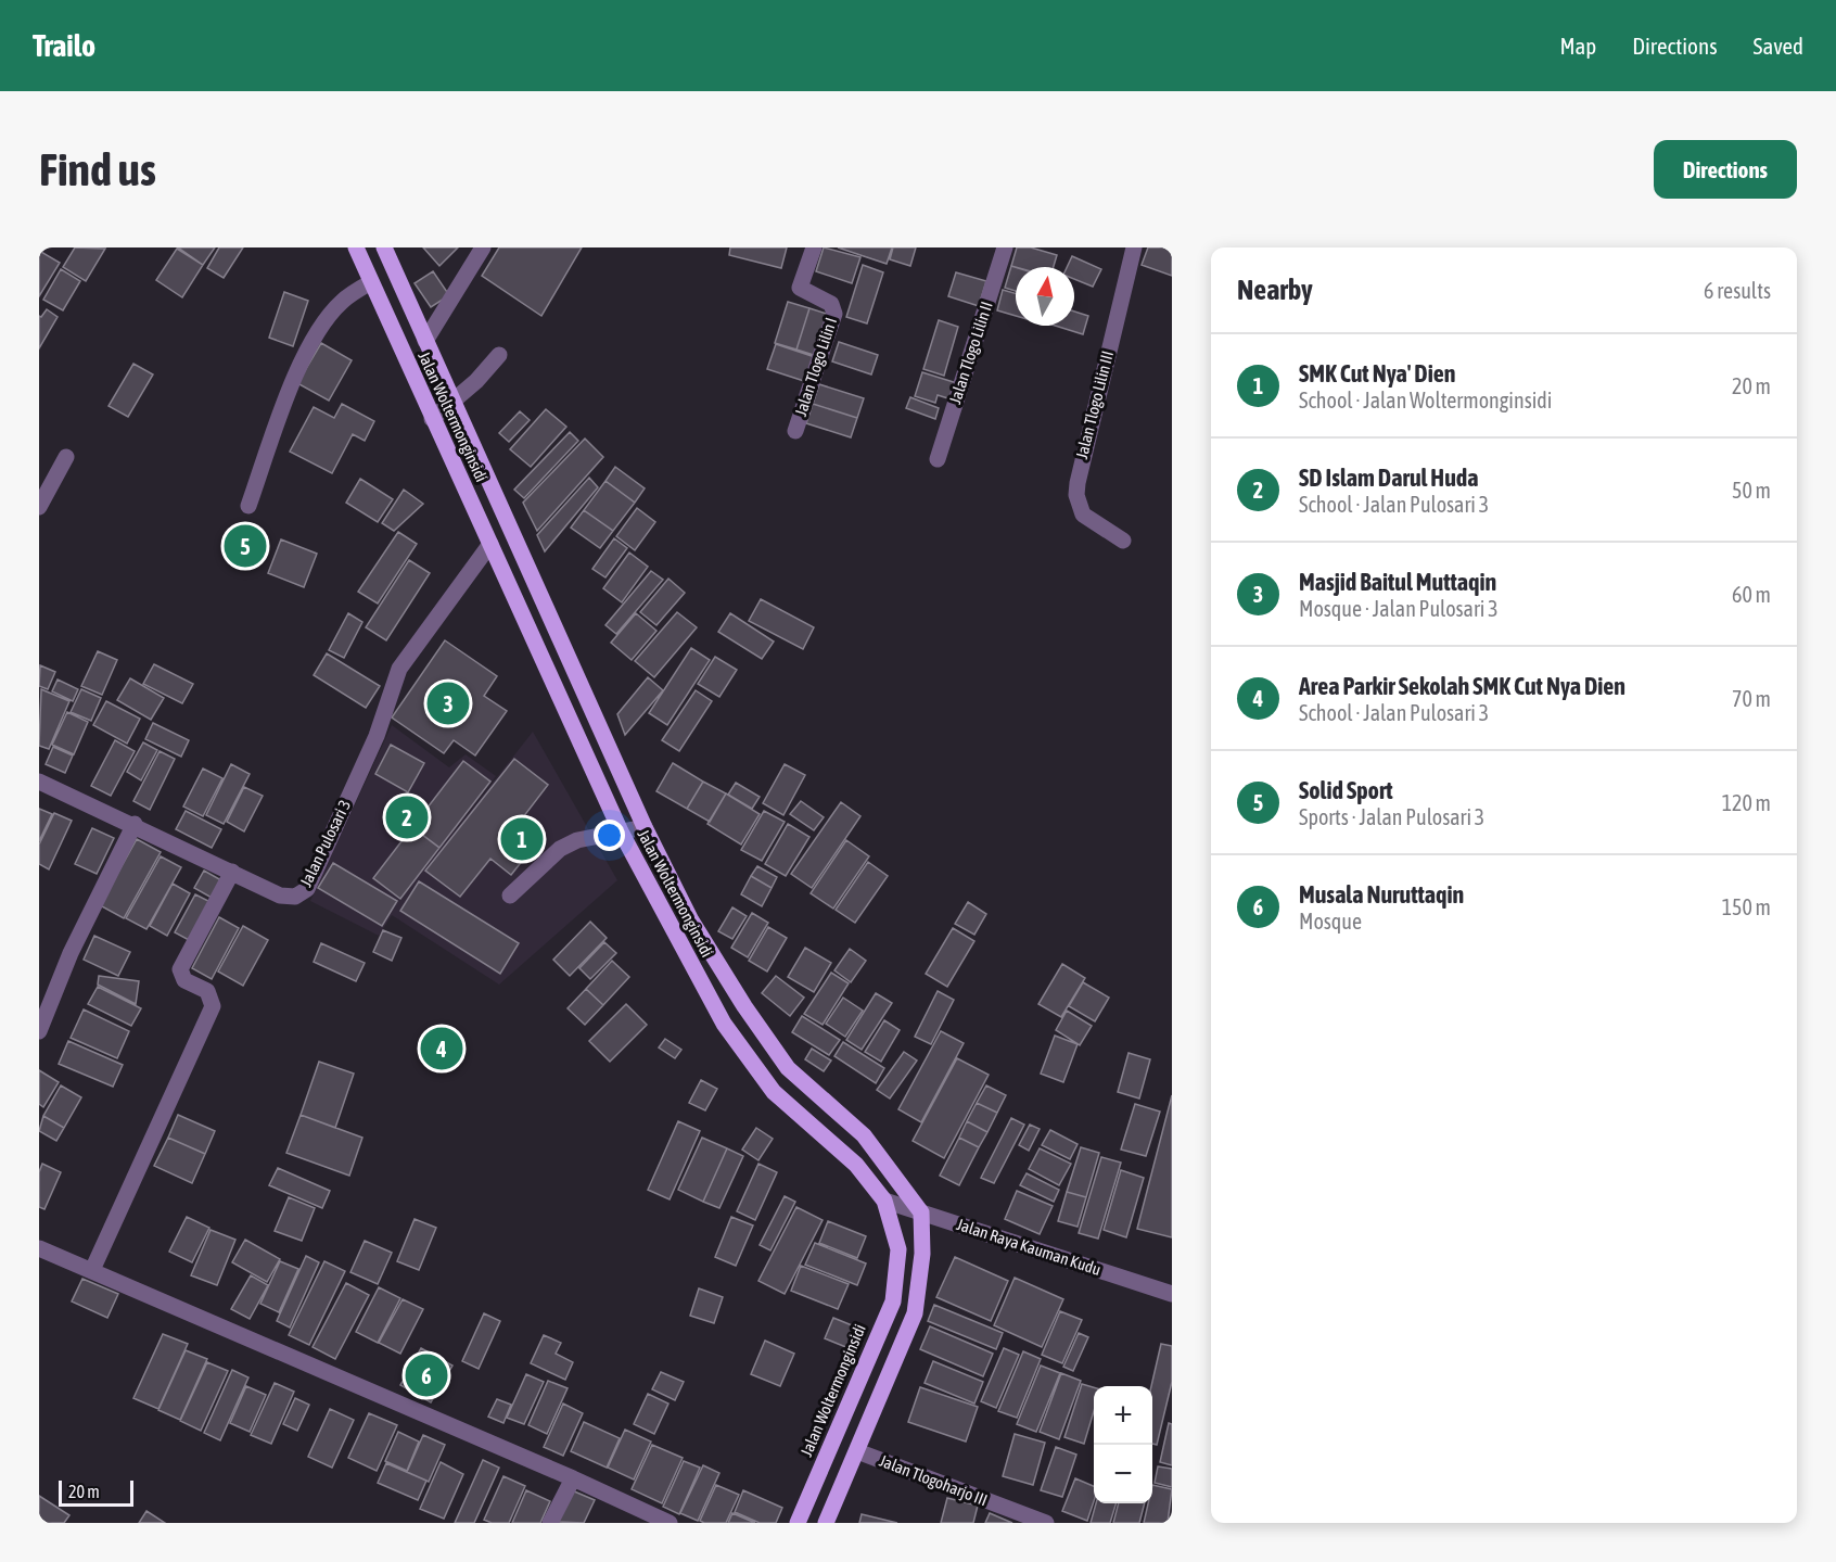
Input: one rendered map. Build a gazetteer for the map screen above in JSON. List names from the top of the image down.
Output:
{
  "streets": {
    "main road": ["Jalan Woltermonginsidi"],
    "street": [
      "Jalan Tlogo Lilin II",
      "Jalan Tlogo Lilin I",
      "Jalan Tlogo Lilin III",
      "Jalan Pulosari 3",
      "Jalan Raya Kauman Kudu",
      "Jalan Tlogoharjo III"
    ]
  },
  "crossings": [
    ["Jalan Woltermonginsidi", "Jalan Pulosari 3"],
    ["Jalan Woltermonginsidi", "Jalan Raya Kauman Kudu"]
  ],
  "scale_bar": "20 m",
  "north": "top",
  "page": {
    "header": "Trailo",
    "nav": ["Map", "Directions", "Saved"],
    "buttons": "Directions",
    "title": "Find us",
    "heading": ["Nearby", "6 results"],
    "list": [
      {
        "mark": "1",
        "name": "SMK Cut Nya' Dien",
        "note": "School · Jalan Woltermonginsidi",
        "value": "20 m"
      },
      {
        "mark": "2",
        "name": "SD Islam Darul Huda",
        "note": "School · Jalan Pulosari 3",
        "value": "50 m"
      },
      {
        "mark": "3",
        "name": "Masjid Baitul Muttaqin",
        "note": "Mosque · Jalan Pulosari 3",
        "value": "60 m"
      },
      {
        "mark": "4",
        "name": "Area Parkir Sekolah SMK Cut Nya Dien",
        "note": "School · Jalan Pulosari 3",
        "value": "70 m"
      },
      {
        "mark": "5",
        "name": "Solid Sport",
        "note": "Sports · Jalan Pulosari 3",
        "value": "120 m"
      },
      {
        "mark": "6",
        "name": "Musala Nuruttaqin",
        "note": "Mosque",
        "value": "150 m"
      }
    ],
    "pins": [
      "5",
      "3",
      "2",
      "1",
      "4",
      "6"
    ],
    "map_buttons": ["+", "−"],
    "scale": "20 m"
  }
}
